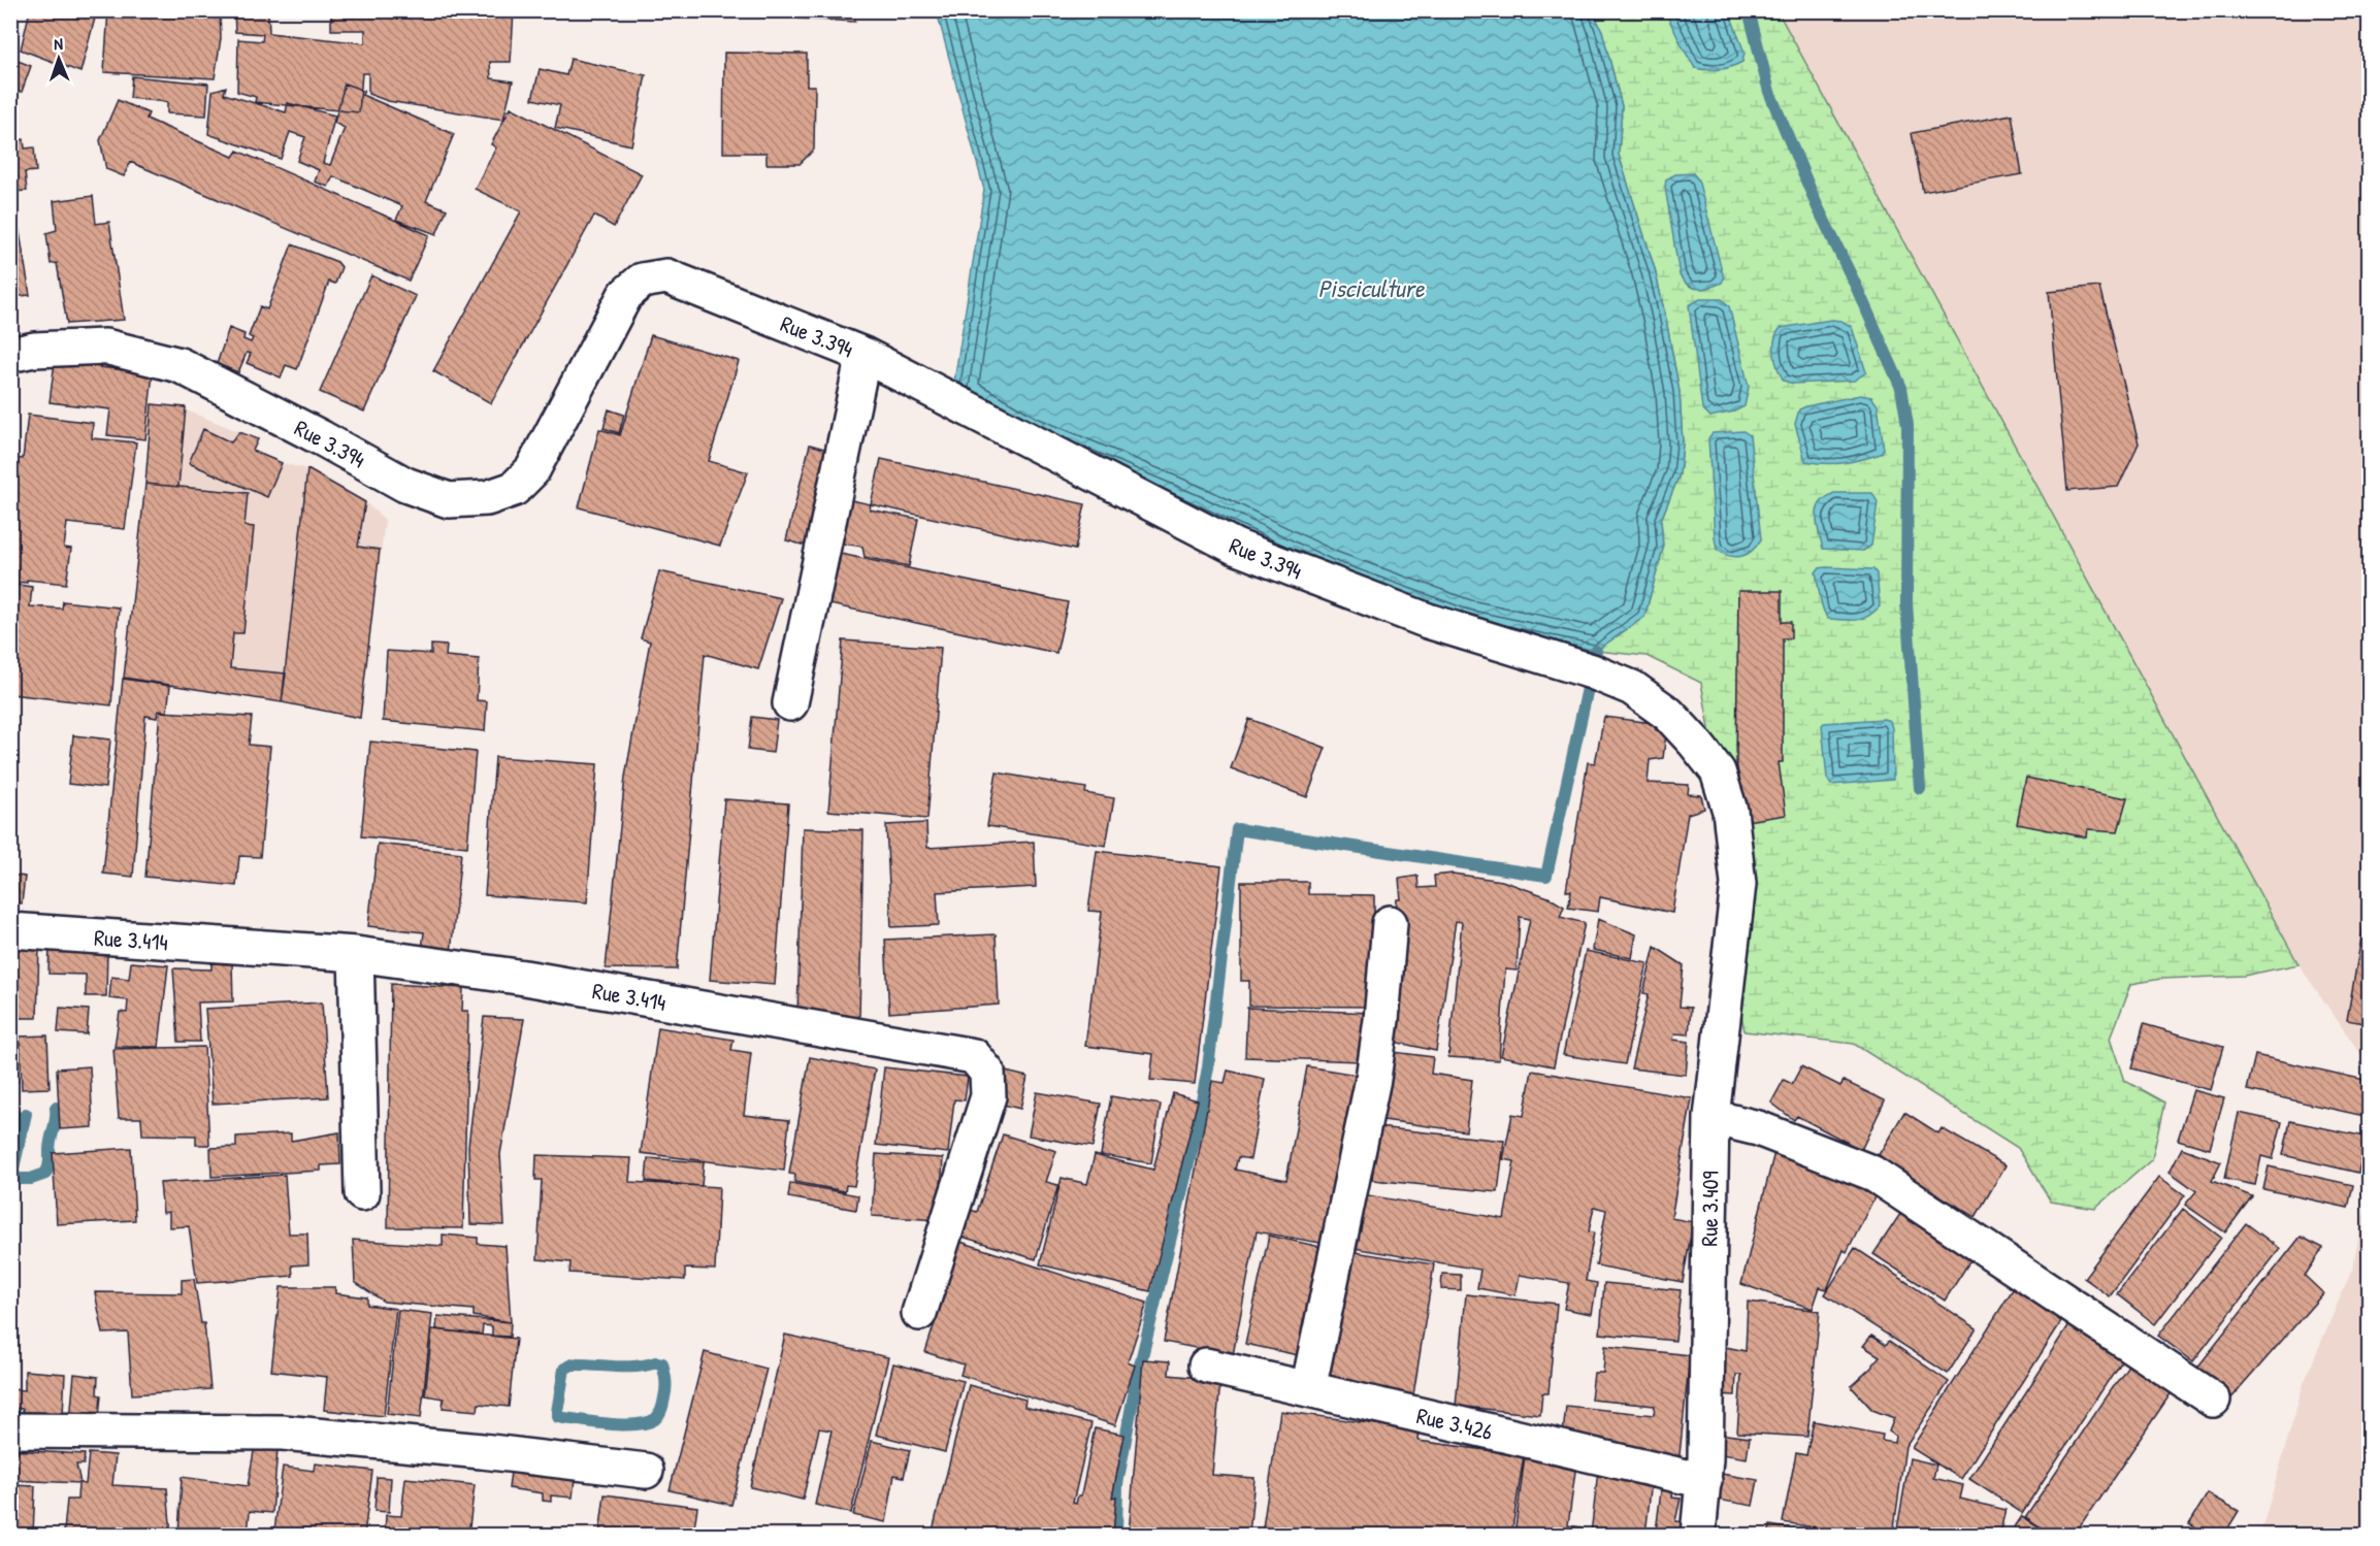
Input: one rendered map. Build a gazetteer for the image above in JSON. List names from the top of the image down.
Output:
{
  "streets": {
    "street": [
      "Rue 3.394",
      "Rue 3.414",
      "Rue 3.409",
      "Rue 3.426"
    ]
  },
  "crossings": [
    ["Rue 3.394", "Rue 3.409"],
    ["Rue 3.409", "Rue 3.426"]
  ],
  "water": ["Pisciculture"],
  "north": "top"
}
